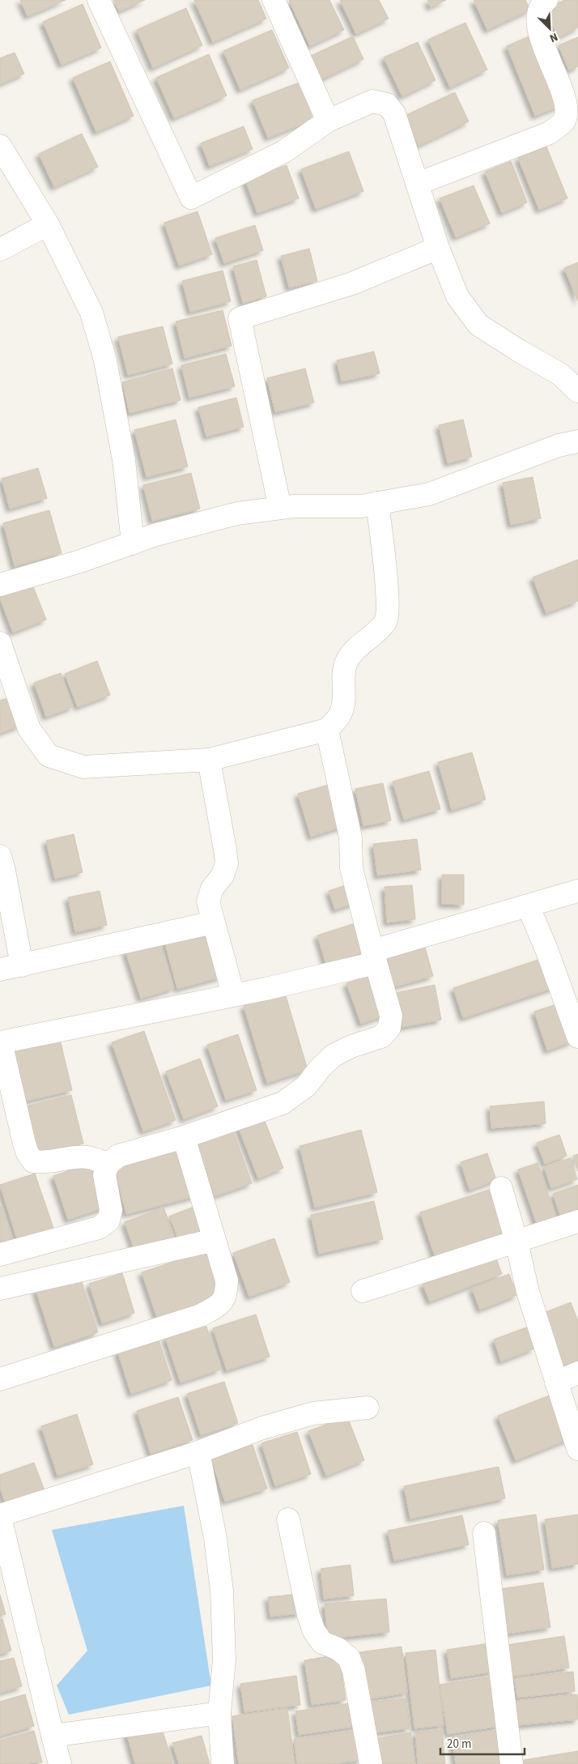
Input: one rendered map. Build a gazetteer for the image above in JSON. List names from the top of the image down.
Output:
{
  "scale_bar": "20 m",
  "north": "bottom right"
}
